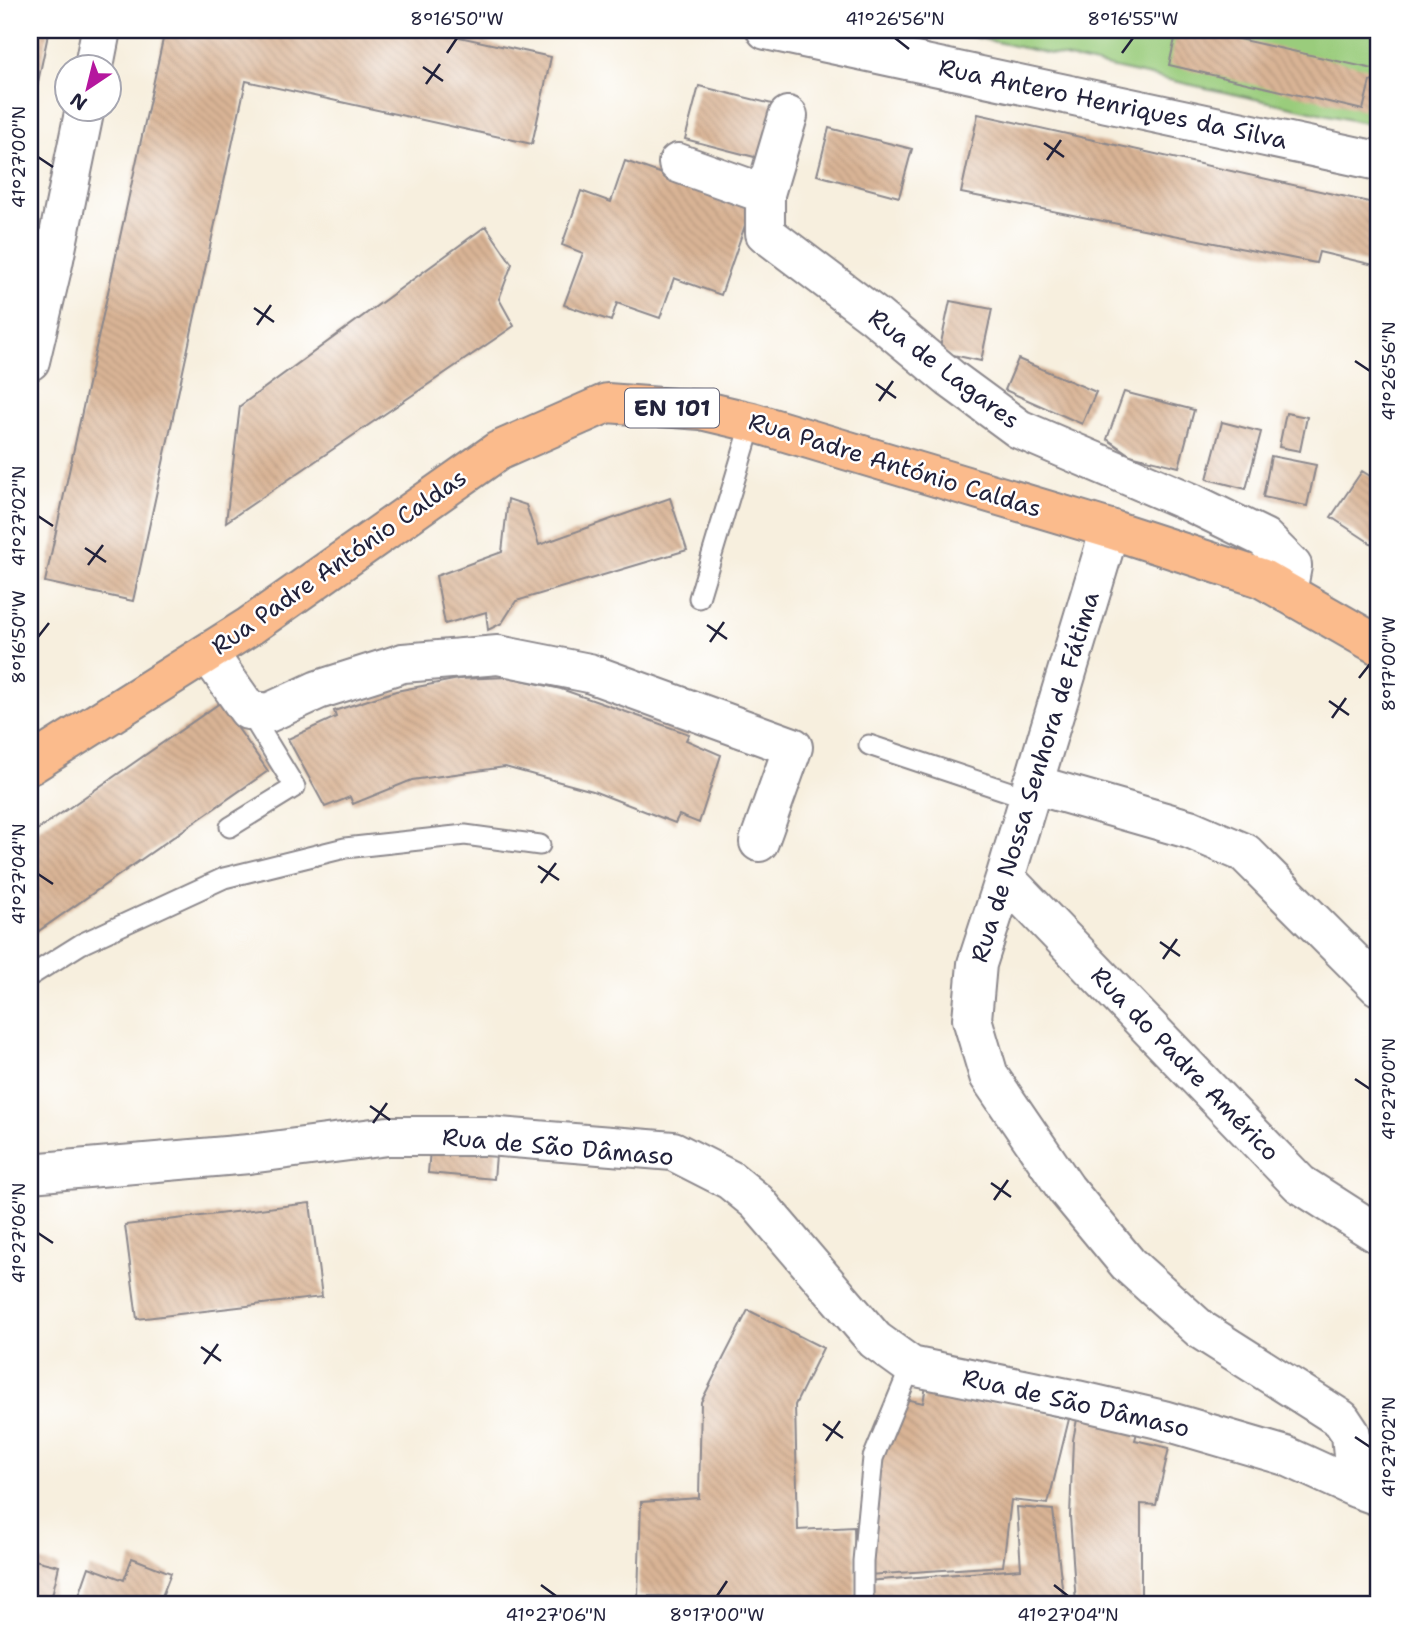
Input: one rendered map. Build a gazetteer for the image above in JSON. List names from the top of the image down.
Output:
{
  "streets": {
    "main road": ["EN 101", "Rua Padre António Caldas"],
    "street": [
      "Rua Antero Henriques da Silva",
      "Rua de Lagares",
      "Rua de Nossa Senhora de Fátima",
      "Rua do Padre Américo",
      "Rua de São Dâmaso"
    ]
  },
  "crossings": [
    ["Rua de Lagares", "Rua Padre António Caldas"],
    ["Rua Padre António Caldas", "Rua de Nossa Senhora de Fátima"],
    ["Rua de Nossa Senhora de Fátima", "Rua do Padre Américo"],
    ["Rua de Nossa Senhora de Fátima", "Rua de São Dâmaso"]
  ],
  "north": "bottom left",
  "coordinates": [
    "8°16'50\"W",
    "41°26'56\"N",
    "8°16'55\"W",
    "41°27'00\"N",
    "41°27'02\"N",
    "8°17'00\"W",
    "41°27'04\"N",
    "41°27'06\"N"
  ]
}
